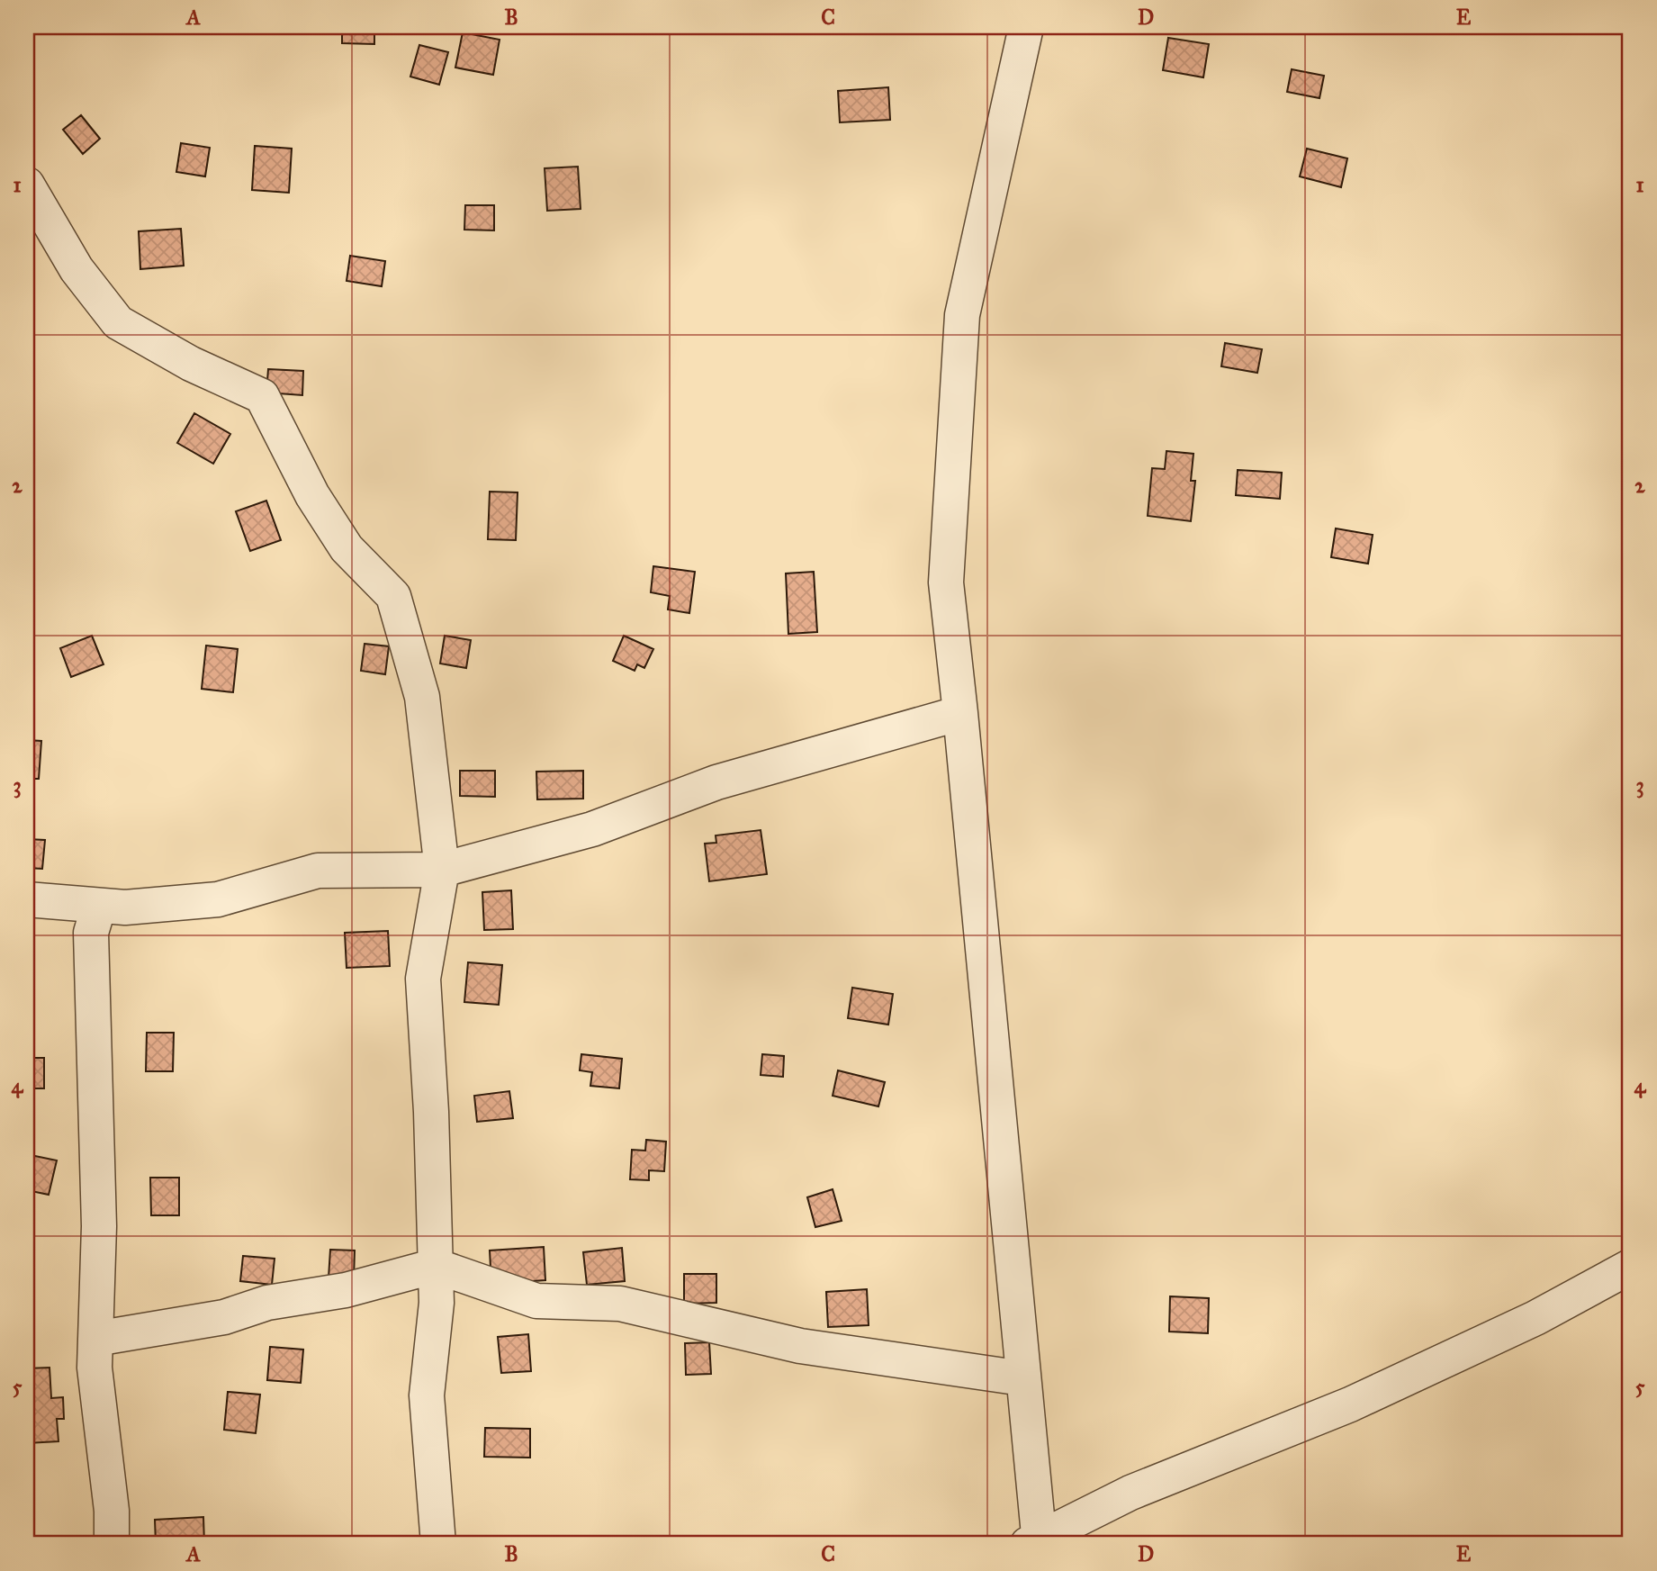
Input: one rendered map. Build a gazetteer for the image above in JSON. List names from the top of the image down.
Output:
{
  "grid": {
    "columns": [
      "A",
      "B",
      "C",
      "D",
      "E"
    ],
    "rows": [
      "1",
      "2",
      "3",
      "4",
      "5"
    ]
  }
}
